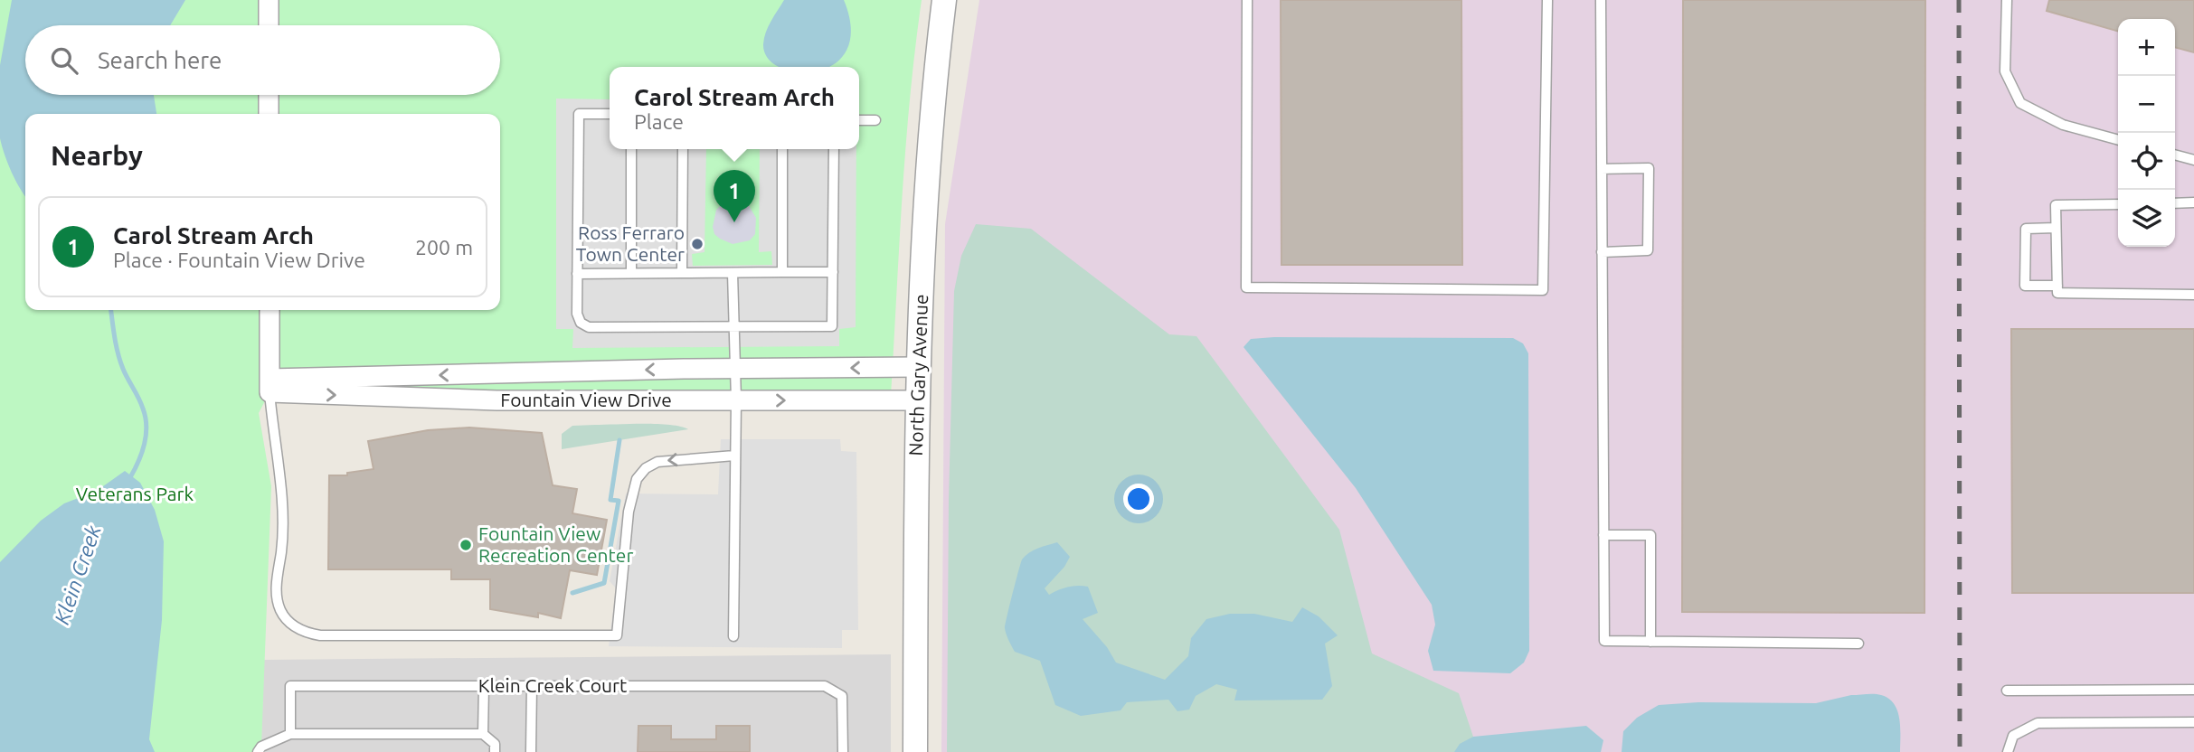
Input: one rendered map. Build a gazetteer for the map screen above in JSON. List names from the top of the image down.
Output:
{
  "streets": {
    "street": ["North Gary Avenue", "Fountain View Drive"],
    "lane": ["Klein Creek Court"]
  },
  "crossings": [
    ["North Gary Avenue", "Fountain View Drive"]
  ],
  "water": ["Klein Creek"],
  "parks": ["Veterans Park"],
  "places": ["Ross Ferraro Town Center", "Fountain View Recreation Center"],
  "page": {
    "map_buttons": ["+", "−"],
    "search": "Search here",
    "popup": ["Carol Stream Arch", "Place"],
    "heading": "Nearby",
    "pins": "1",
    "list": [
      {
        "mark": "1",
        "name": "Carol Stream Arch",
        "note": "Place · Fountain View Drive",
        "value": "200 m"
      }
    ]
  }
}
